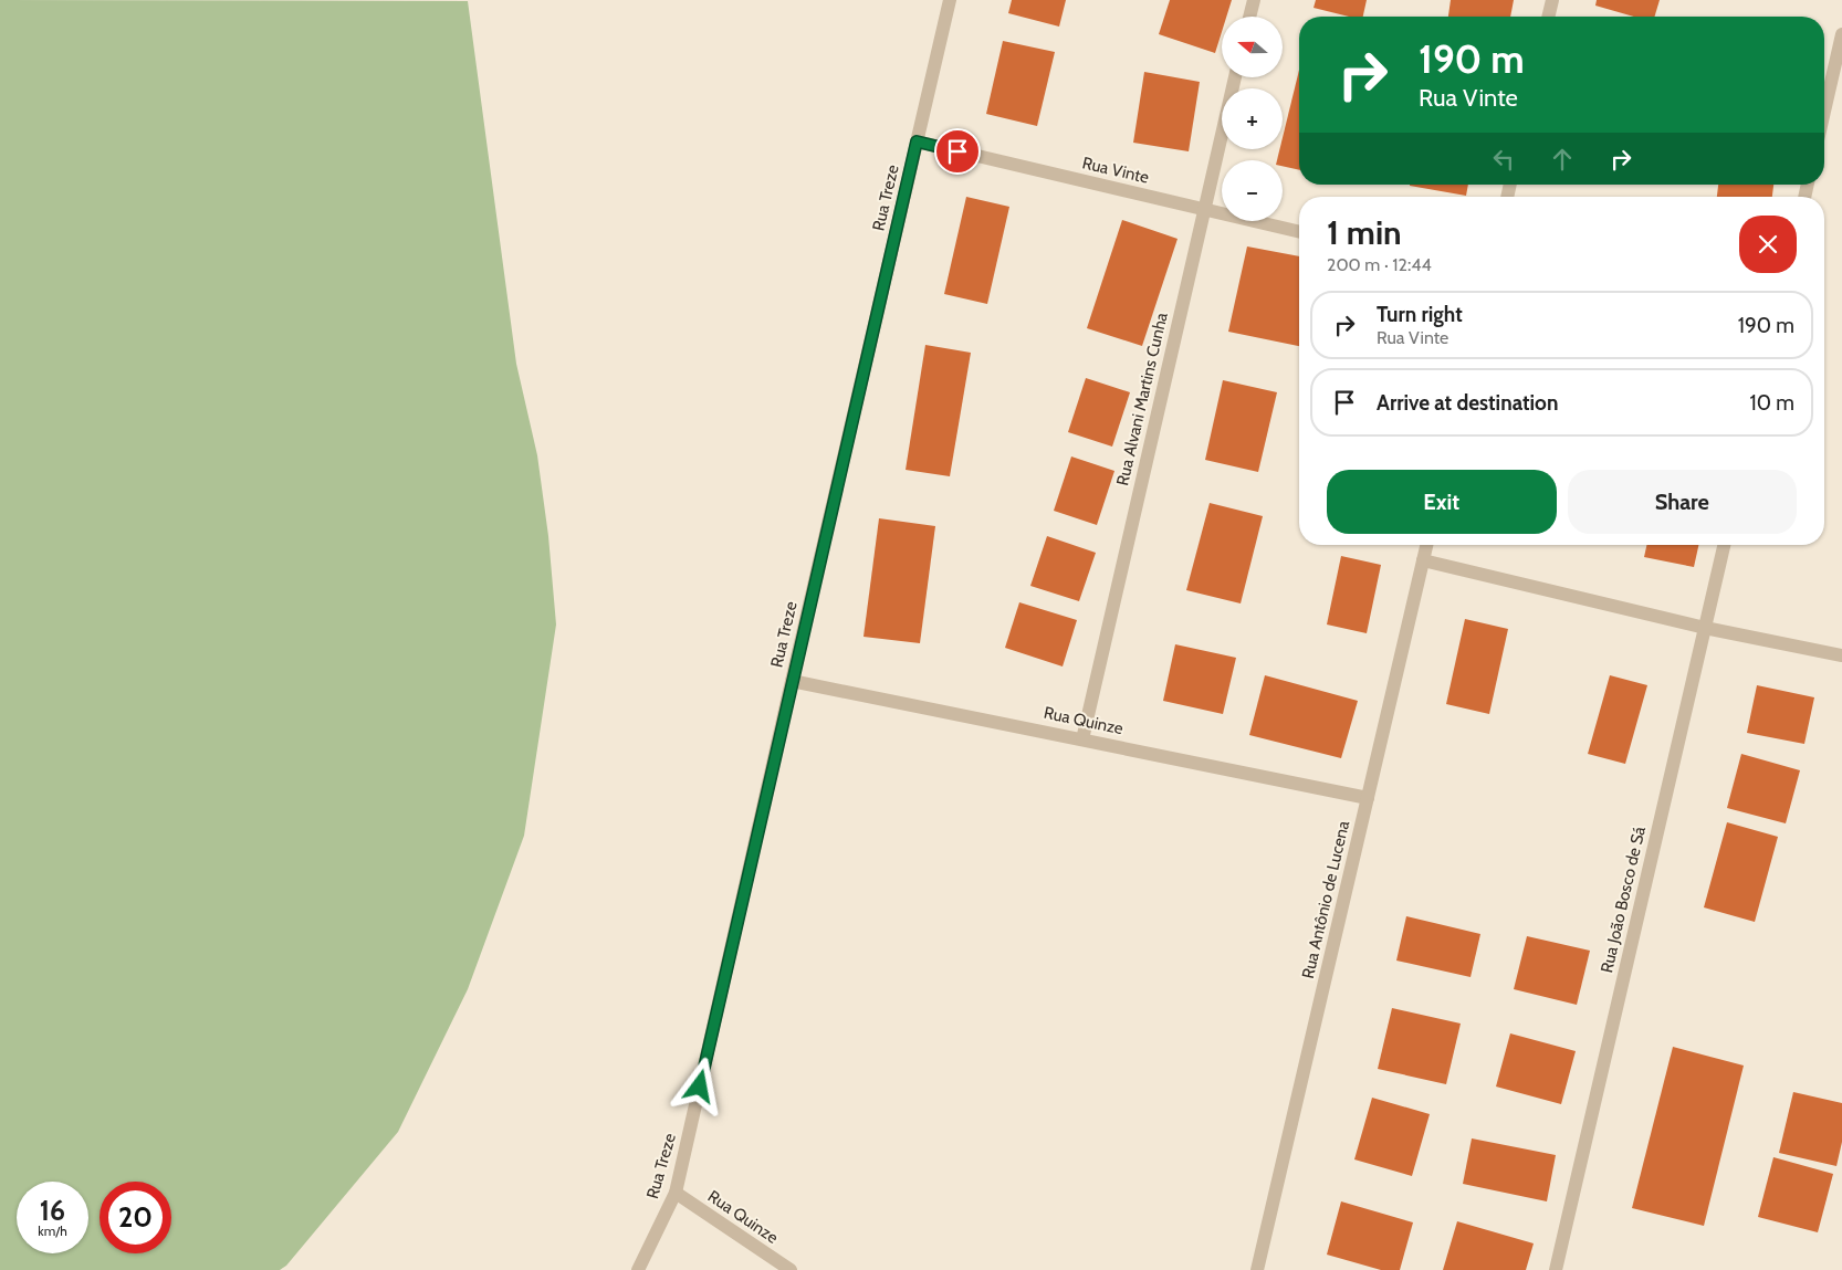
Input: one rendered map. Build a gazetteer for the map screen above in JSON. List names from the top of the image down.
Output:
{
  "streets": {
    "lane": [
      "Rua Vinte",
      "Rua Treze",
      "Rua Alvani Martins Cunha",
      "Rua Quinze",
      "Rua Antônio de Lucena",
      "Rua João Bosco de Sá"
    ]
  },
  "crossings": [
    ["Rua Vinte", "Rua Treze"],
    ["Rua Vinte", "Rua Alvani Martins Cunha"],
    ["Rua Treze", "Rua Quinze"],
    ["Rua Alvani Martins Cunha", "Rua Quinze"],
    ["Rua Quinze", "Rua Antônio de Lucena"]
  ],
  "north": "left",
  "page": {
    "map_buttons": ["+", "−"],
    "turn": ["190 m", "Rua Vinte"],
    "heading": ["1 min", "200 m · 12:44"],
    "list": [
      {
        "name": "Turn right",
        "note": "Rua Vinte",
        "value": "190 m"
      },
      {
        "name": "Arrive at destination",
        "value": "10 m"
      }
    ],
    "buttons": ["Exit", "Share"],
    "speed": "16 km/h",
    "limit": "20"
  }
}
